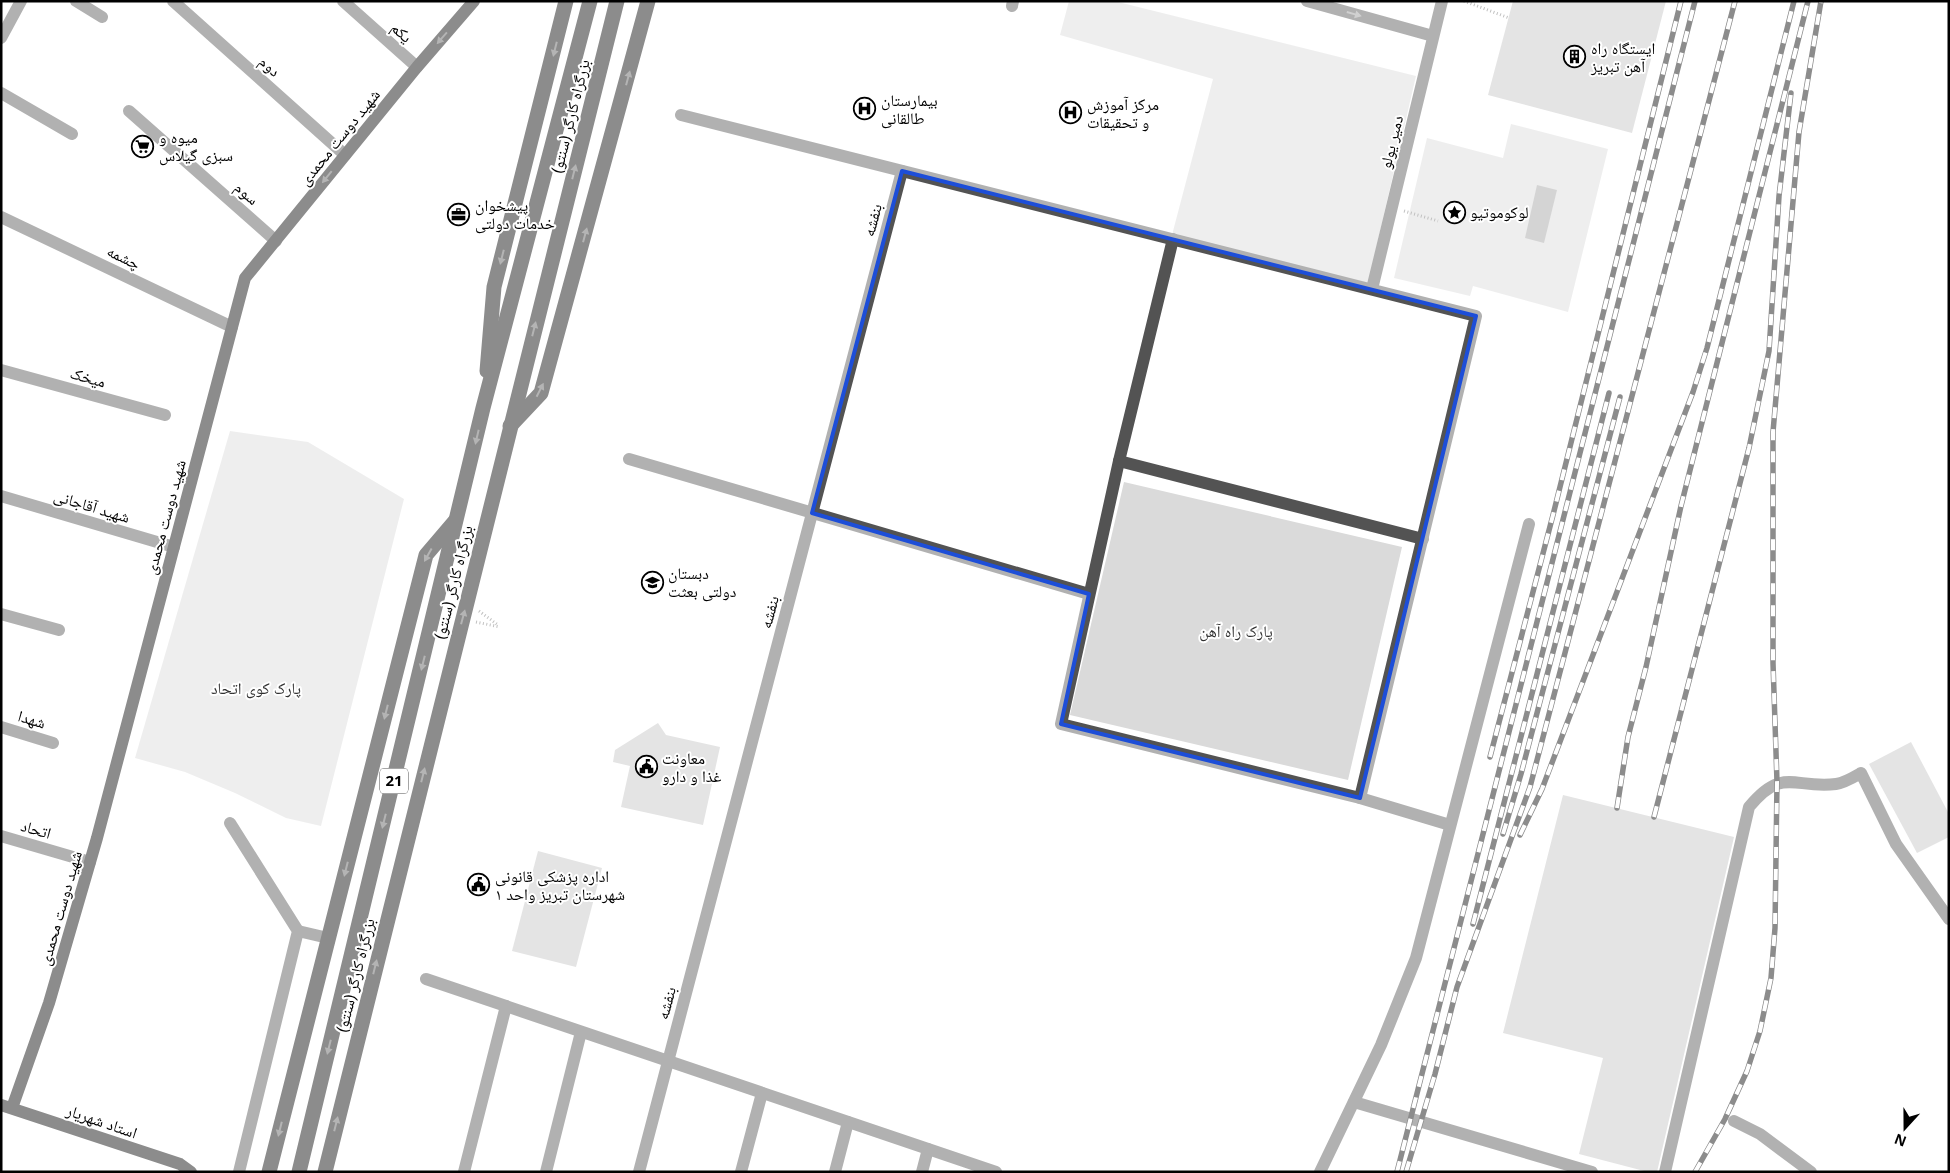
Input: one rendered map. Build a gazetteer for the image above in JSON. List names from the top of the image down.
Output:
{
  "streets": {
    "highway": ["بزرگراه کارگر (سنتو)", "21"],
    "main road": ["شهید دوست محمدی", "استاد شهریار"],
    "street": [
      "یکم",
      "دوم",
      "دمیر یولو",
      "سوم",
      "بنفشه",
      "چشمه",
      "میخک",
      "شهید آقاجانی",
      "شهدا",
      "اتحاد"
    ]
  },
  "crossings": [
    ["یکم", "شهید دوست محمدی"],
    ["دوم", "شهید دوست محمدی"],
    ["بزرگراه کارگر (سنتو)", "21"],
    ["شهید دوست محمدی", "سوم"],
    ["شهید دوست محمدی", "چشمه"],
    ["شهید دوست محمدی", "شهید آقاجانی"],
    ["شهید دوست محمدی", "اتحاد"],
    ["شهید دوست محمدی", "استاد شهریار"]
  ],
  "parks": ["پارک راه آهن", "پارک کوی اتحاد"],
  "places": {
    "building": ["ایستگاه راه آهن تبریز"],
    "hospital": ["بیمارستان طالقانی", "مرکز آموزش و تحقیقات"],
    "supermarket": ["میوه و سبزی گیلاس"],
    "place": ["لوکوموتیو"],
    "office": ["پیشخوان خدمات دولتی"],
    "school or university": ["دبستان دولتی بعثت"],
    "public building": ["معاونت غذا و دارو", "اداره پزشکی قانونی شهرستان تبریز واحد ۱"]
  },
  "north": "bottom"
}
